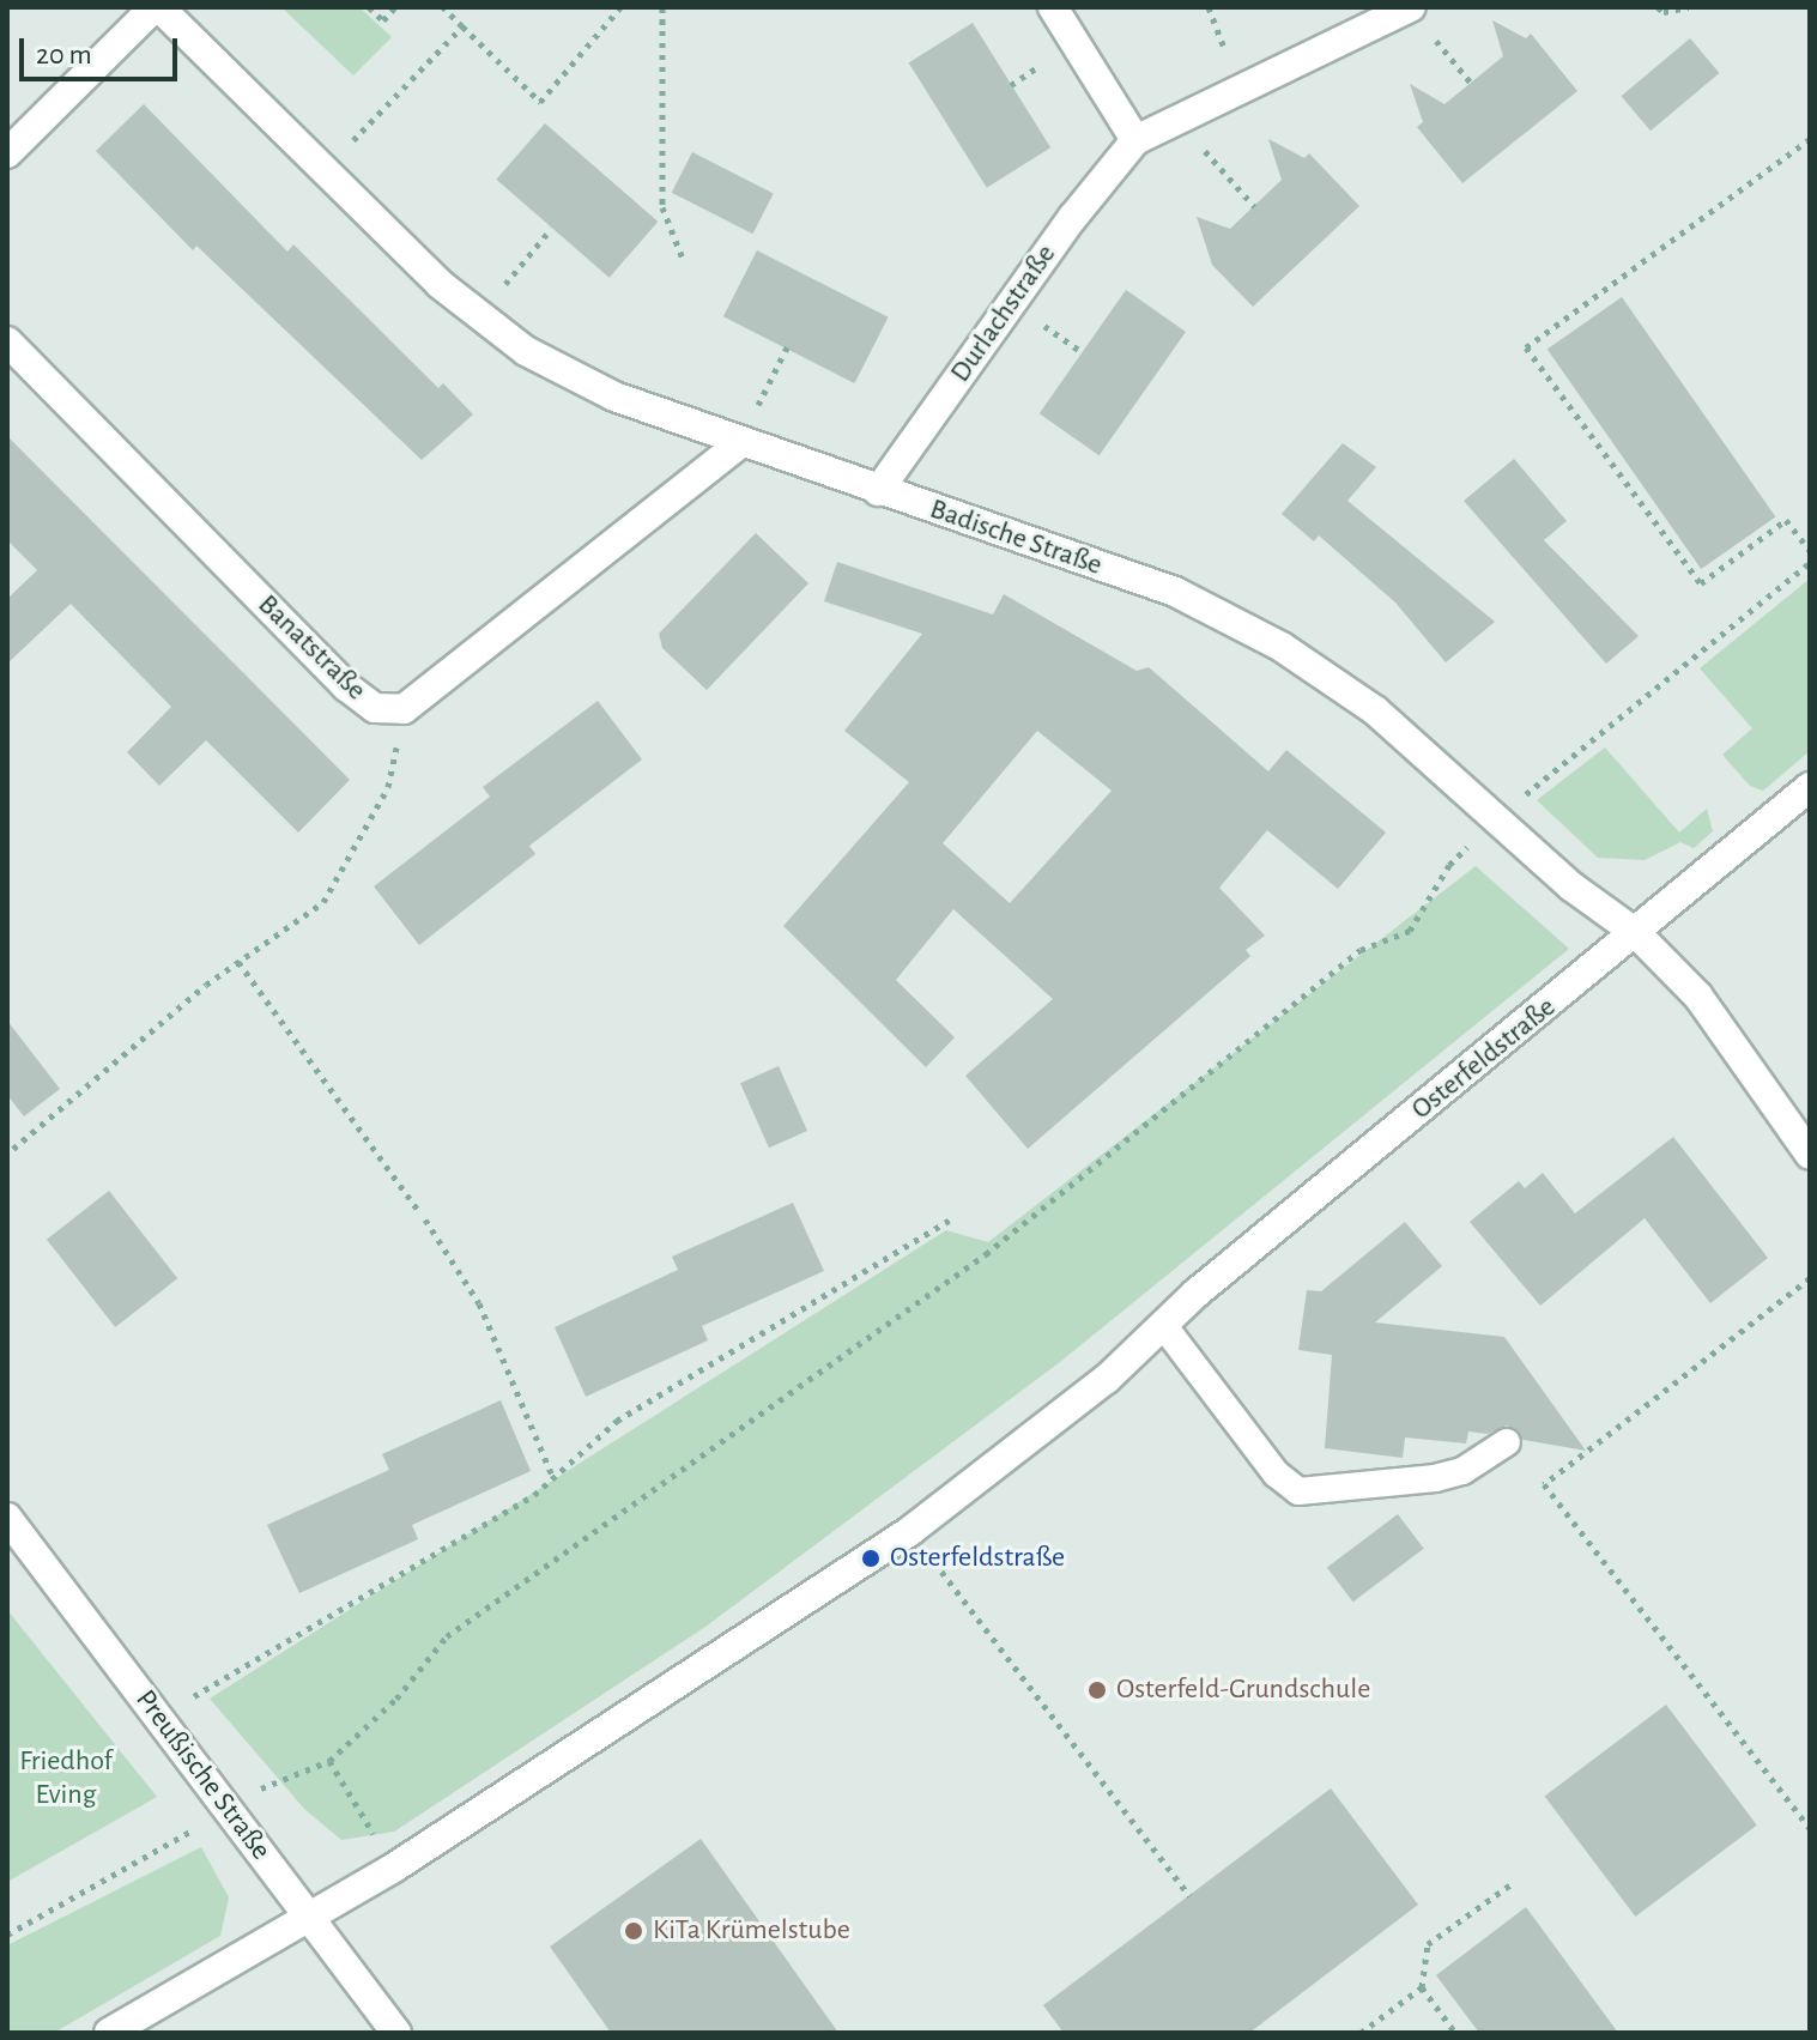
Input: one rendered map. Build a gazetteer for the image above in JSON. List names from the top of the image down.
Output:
{
  "streets": {
    "street": [
      "Durlachstraße",
      "Badische Straße",
      "Banatstraße",
      "Osterfeldstraße",
      "Preußische Straße"
    ]
  },
  "crossings": [
    ["Durlachstraße", "Badische Straße"],
    ["Badische Straße", "Banatstraße"],
    ["Badische Straße", "Osterfeldstraße"],
    ["Osterfeldstraße", "Preußische Straße"]
  ],
  "parks": ["Friedhof Eving"],
  "places": ["Osterfeldstraße", "Osterfeld-Grundschule", "KiTa Krümelstube"],
  "scale_bar": "20 m"
}
